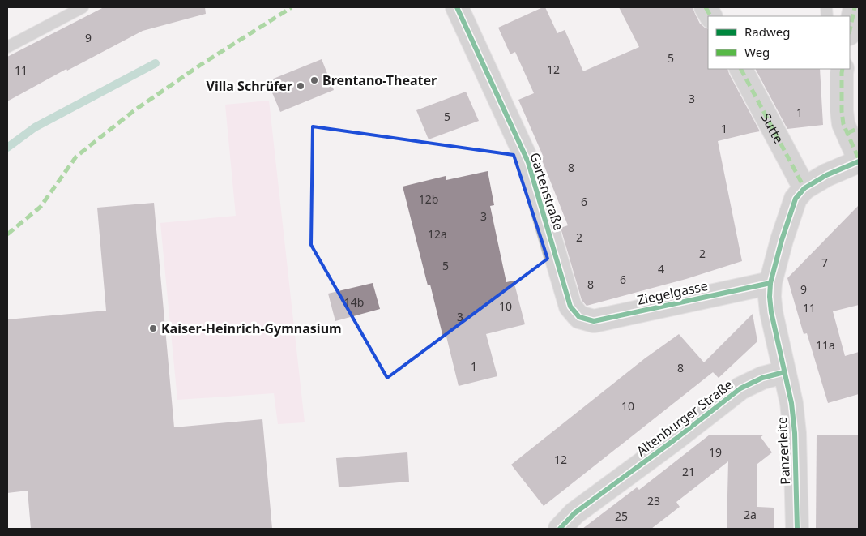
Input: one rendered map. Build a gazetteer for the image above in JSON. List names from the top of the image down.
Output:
{
  "streets": {
    "street": [
      "Sutte",
      "Gartenstraße",
      "Ziegelgasse",
      "Altenburger Straße",
      "Panzerleite"
    ]
  },
  "crossings": [
    ["Gartenstraße", "Ziegelgasse"],
    ["Altenburger Straße", "Panzerleite"]
  ],
  "places": ["Brentano-Theater", "Villa Schrüfer", "Kaiser-Heinrich-Gymnasium"],
  "house_numbers": [
    "9",
    "5",
    "12",
    "11",
    "3",
    "1",
    "5",
    "1",
    "8",
    "12b",
    "6",
    "3",
    "12a",
    "2",
    "2",
    "7",
    "5",
    "4",
    "6",
    "8",
    "9",
    "14b",
    "10",
    "11",
    "3",
    "11a",
    "1",
    "8",
    "10",
    "19",
    "12",
    "21",
    "23",
    "2a",
    "25"
  ],
  "legend": ["Radweg", "Weg"]
}
